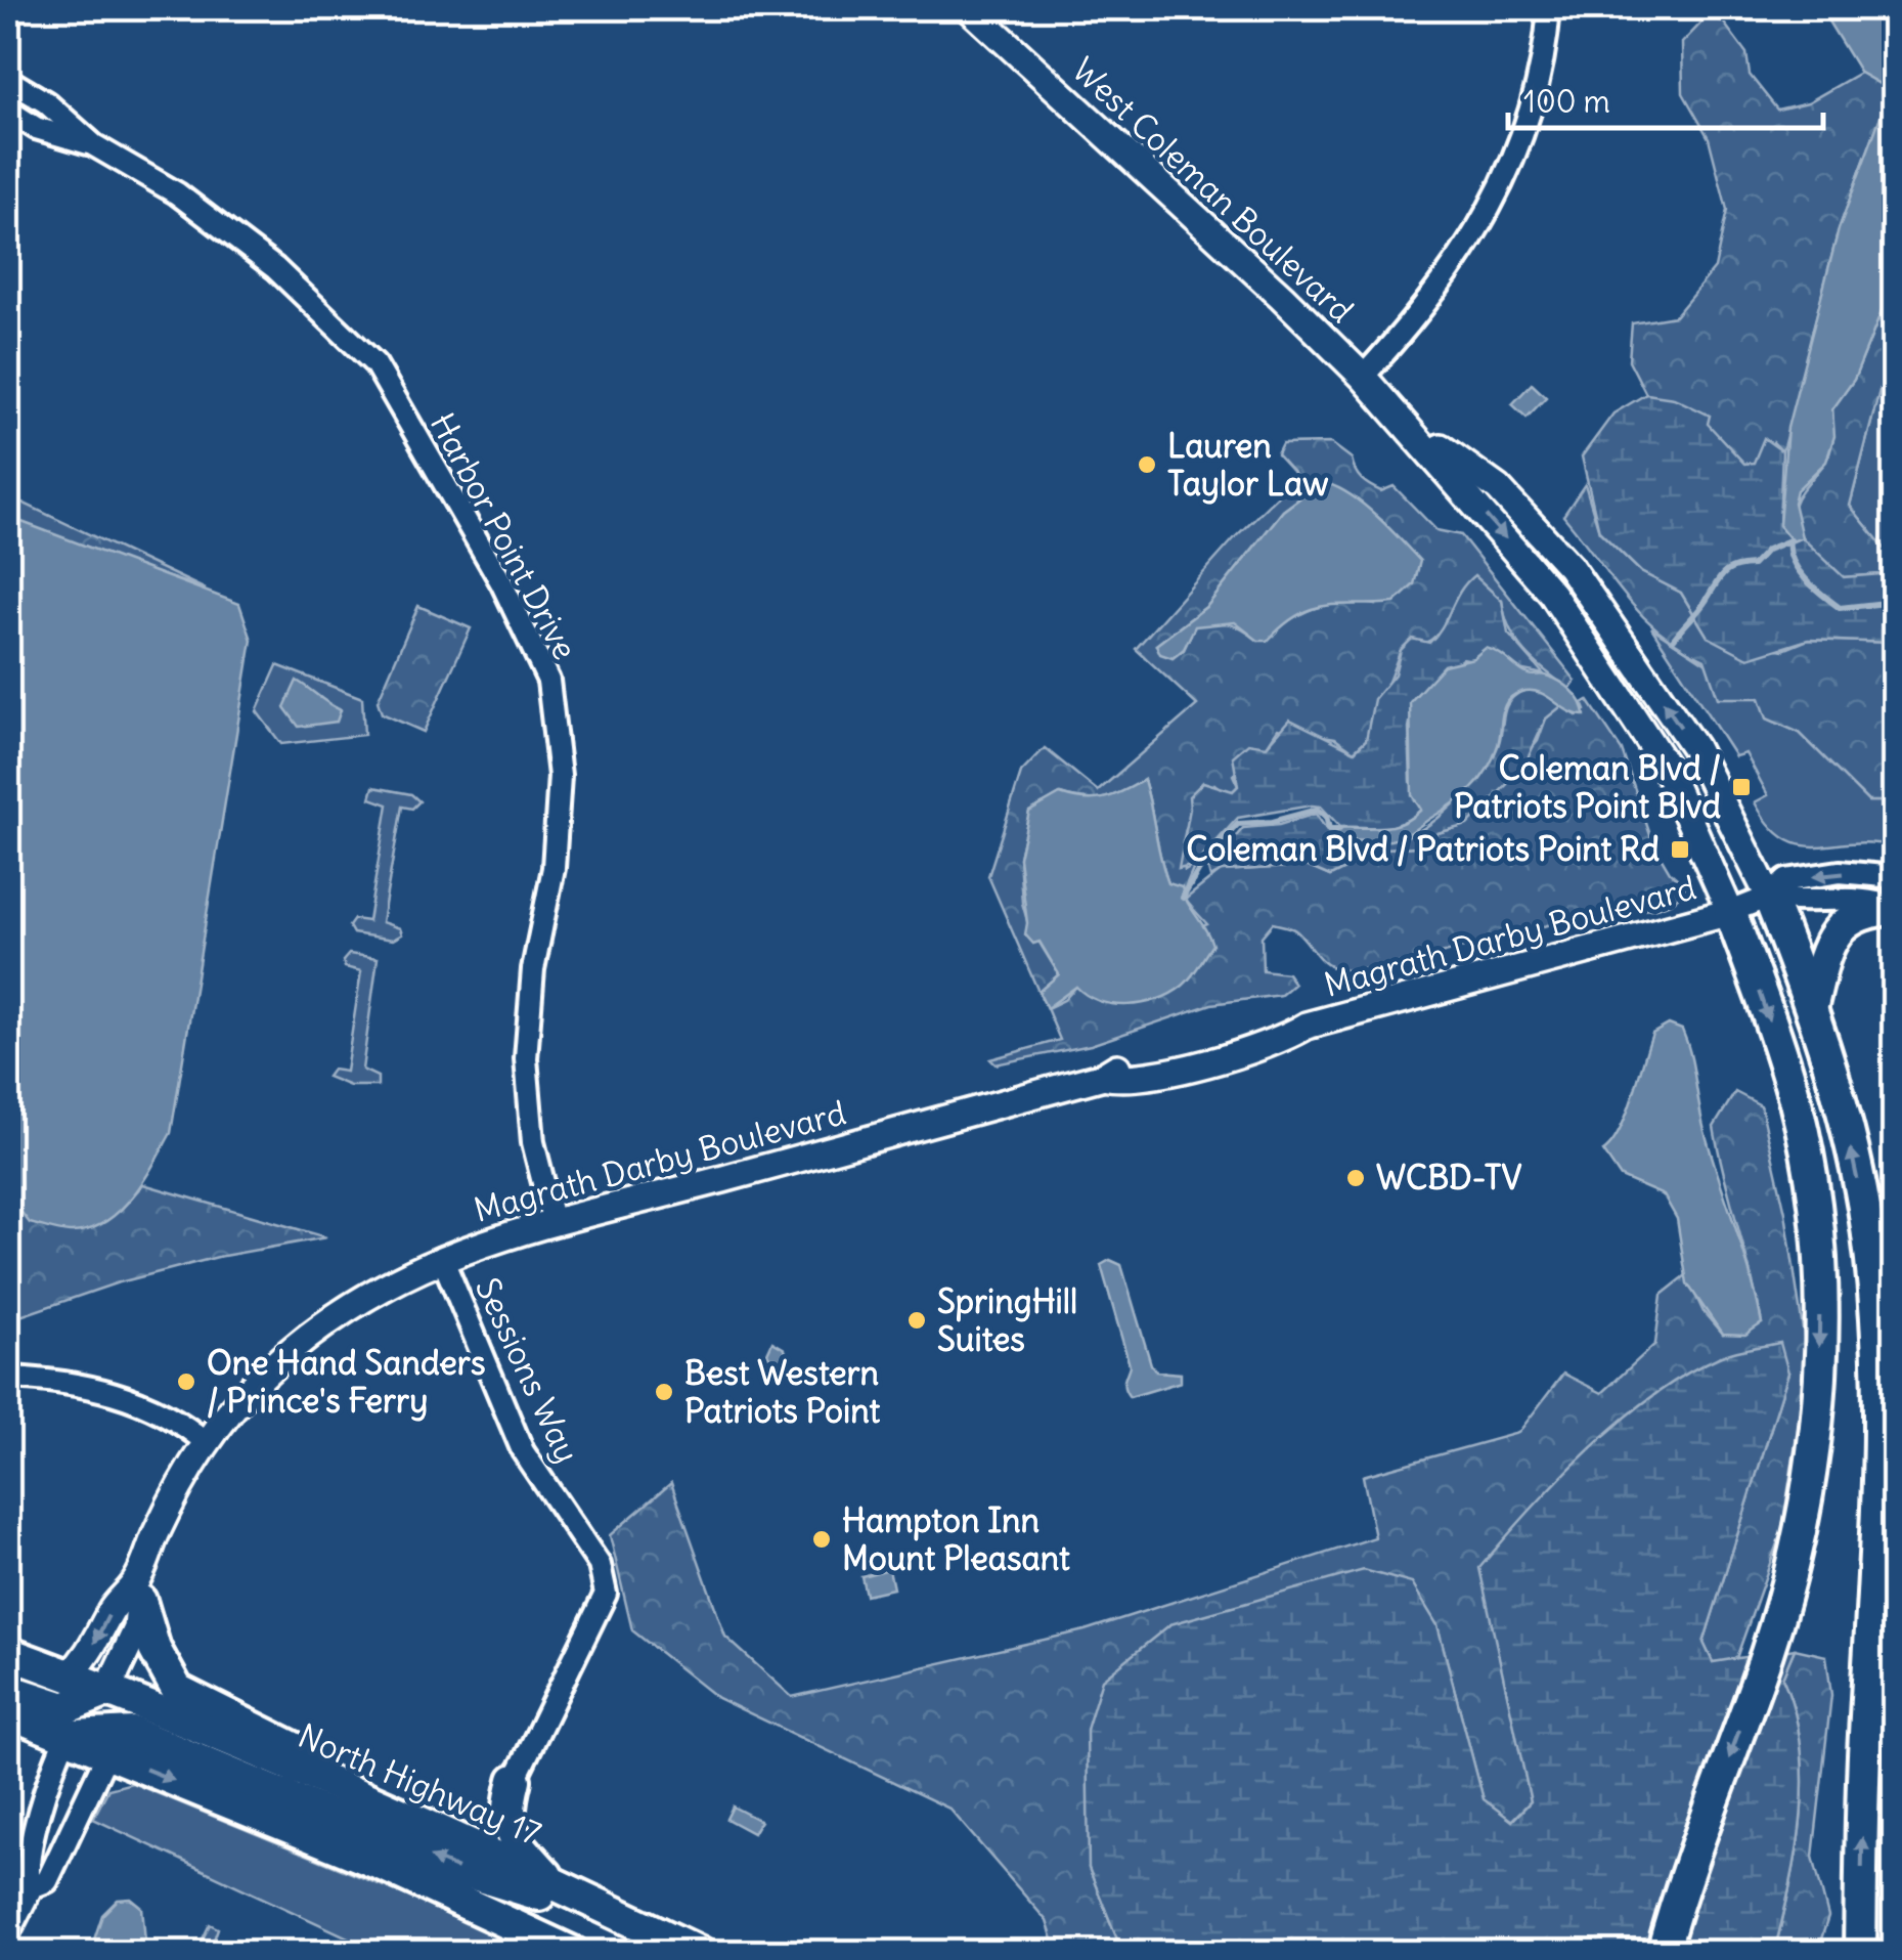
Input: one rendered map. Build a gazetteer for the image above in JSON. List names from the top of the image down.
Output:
{
  "streets": {
    "highway": ["North Highway 17"],
    "main road": ["West Coleman Boulevard", "Magrath Darby Boulevard"],
    "street": ["Harbor Point Drive", "Sessions Way"]
  },
  "crossings": [
    ["West Coleman Boulevard", "Magrath Darby Boulevard"],
    ["Harbor Point Drive", "Magrath Darby Boulevard"],
    ["Magrath Darby Boulevard", "Sessions Way"],
    ["Magrath Darby Boulevard", "North Highway 17"]
  ],
  "places": {
    "other": [
      "Lauren Taylor Law",
      "WCBD-TV",
      "SpringHill Suites",
      "One Hand Sanders / Prince's Ferry",
      "Best Western Patriots Point",
      "Hampton Inn Mount Pleasant"
    ],
    "transit": ["Coleman Blvd / Patriots Point Blvd", "Coleman Blvd / Patriots Point Rd"]
  },
  "scale_bar": "100 m"
}
